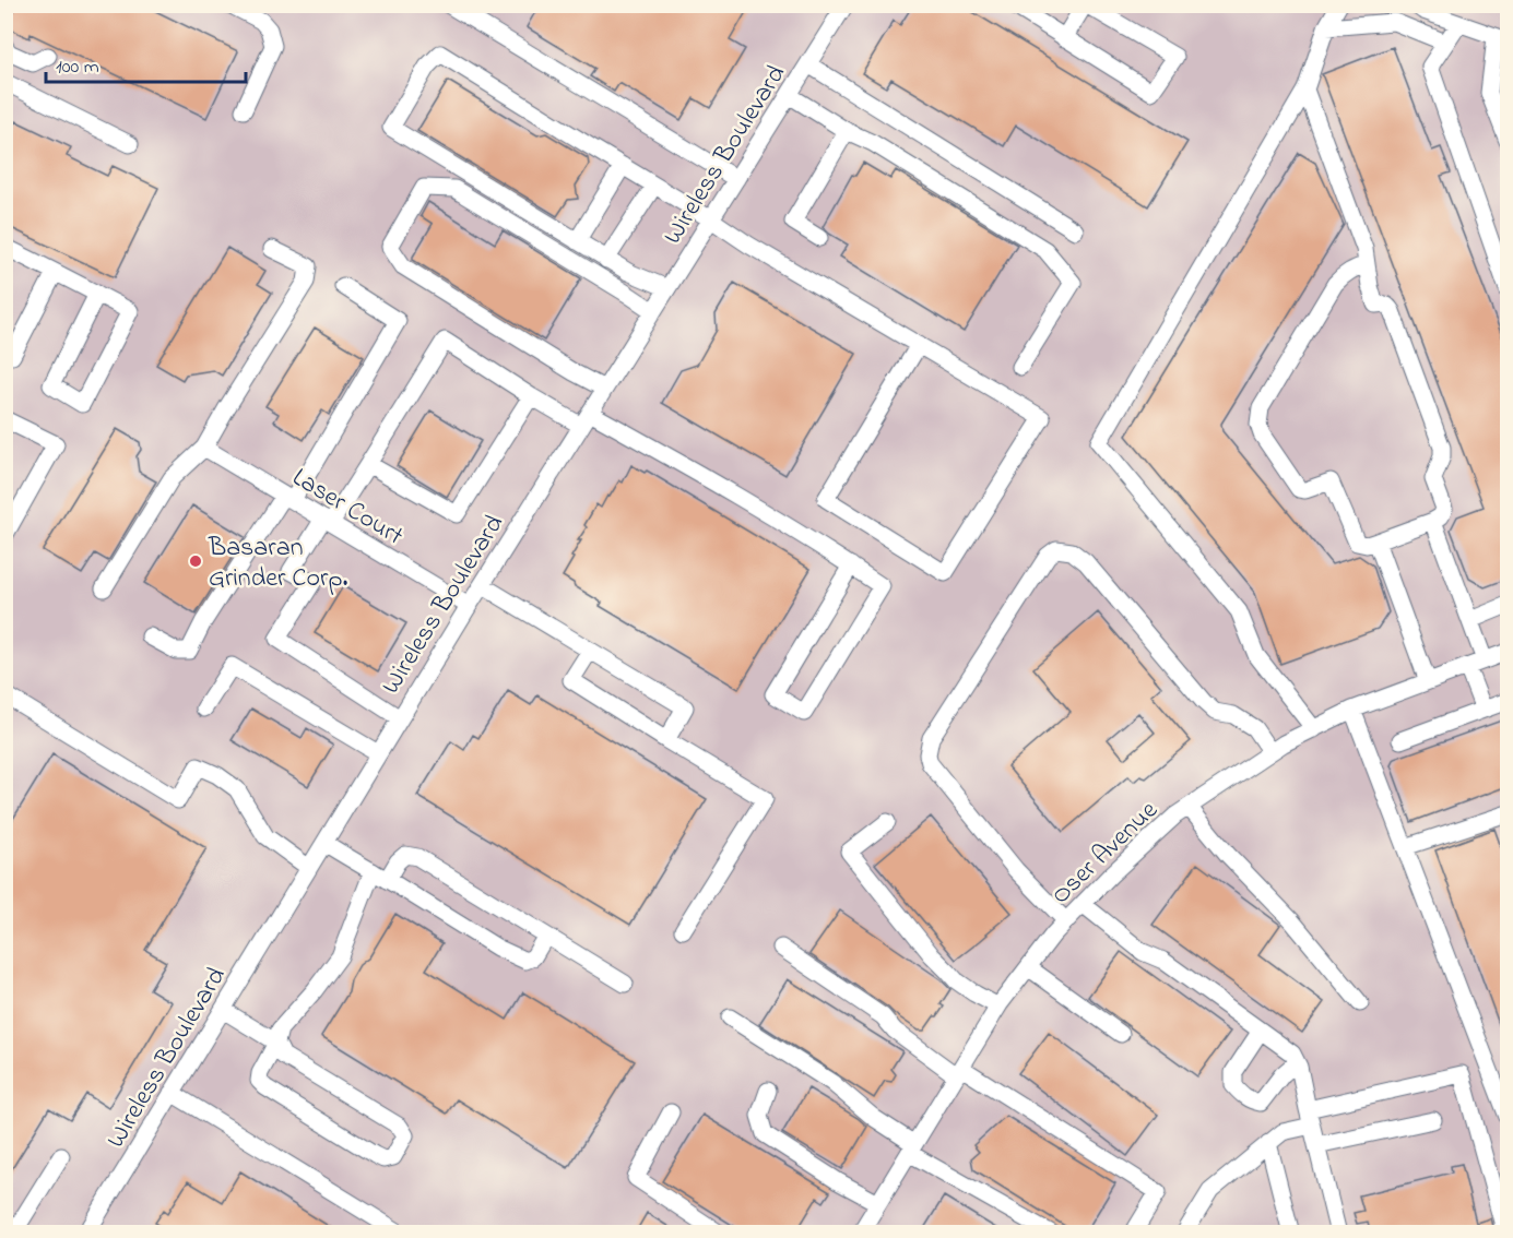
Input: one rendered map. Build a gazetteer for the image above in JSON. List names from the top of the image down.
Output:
{
  "streets": {
    "street": ["Wireless Boulevard", "Laser Court", "Oser Avenue"]
  },
  "crossings": [
    ["Wireless Boulevard", "Laser Court"]
  ],
  "places": ["Basaran Grinder Corp."],
  "scale_bar": "100 m"
}
